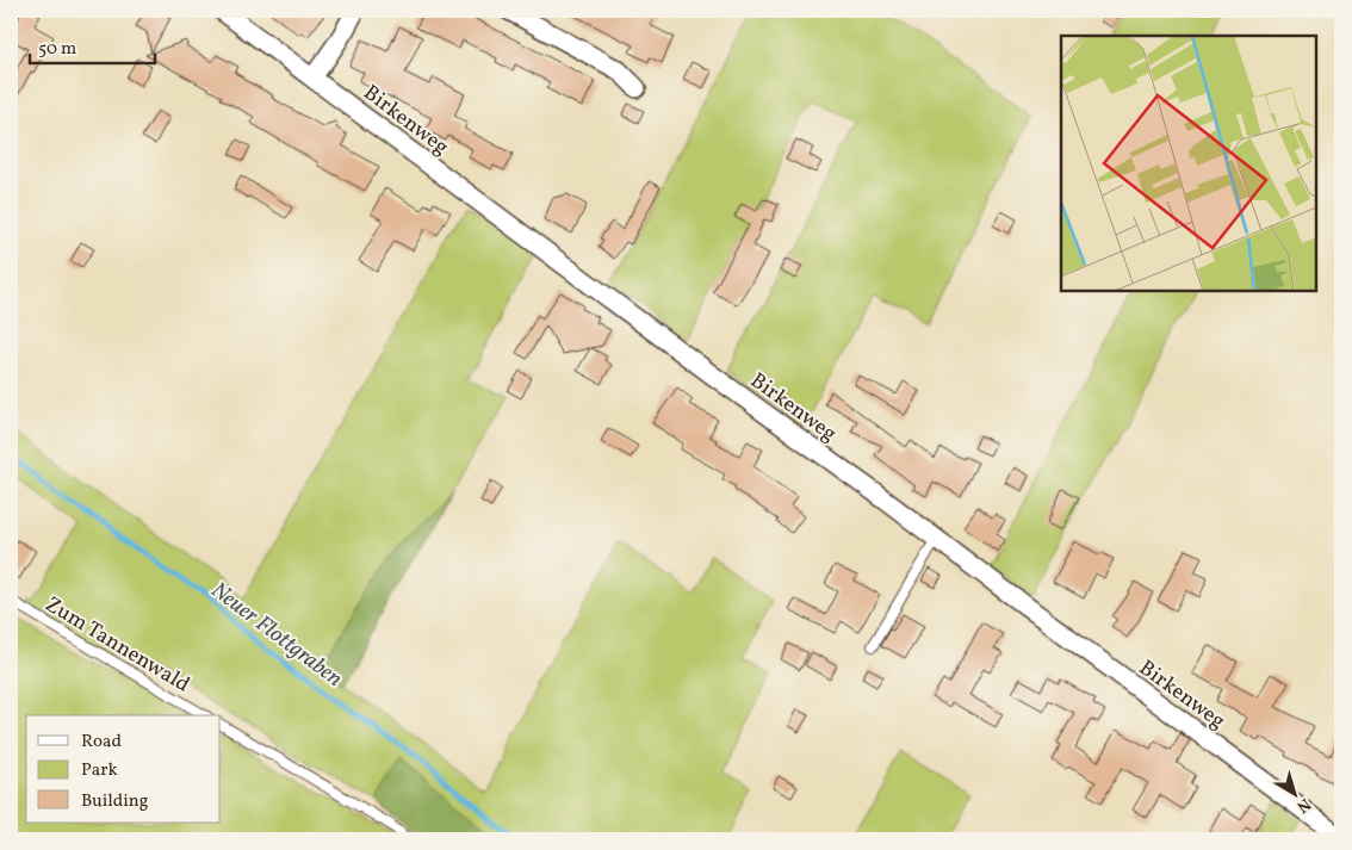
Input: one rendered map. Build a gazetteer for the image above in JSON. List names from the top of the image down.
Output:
{
  "streets": {
    "street": ["Birkenweg"],
    "lane": ["Zum Tannenwald"]
  },
  "water": ["Neuer Flottgraben"],
  "legend": ["Road", "Park", "Building"],
  "scale_bar": "50 m",
  "north": "bottom right"
}
